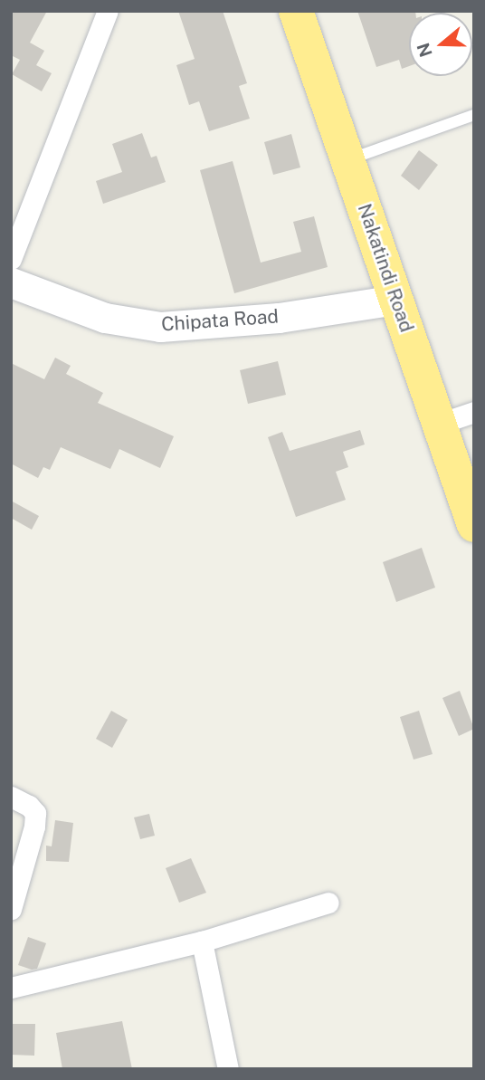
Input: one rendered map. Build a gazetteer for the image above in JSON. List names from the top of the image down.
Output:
{
  "streets": {
    "highway": ["Nakatindi Road"],
    "street": ["Chipata Road"]
  },
  "crossings": [
    ["Nakatindi Road", "Chipata Road"]
  ],
  "north": "left"
}
